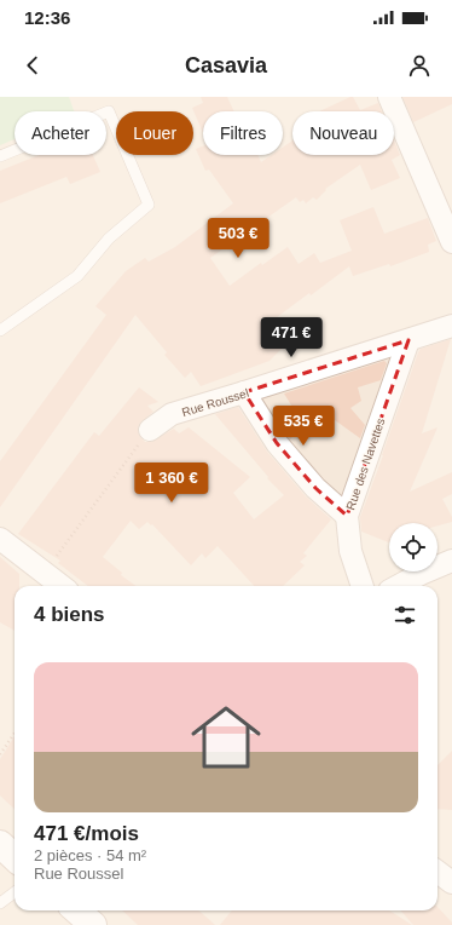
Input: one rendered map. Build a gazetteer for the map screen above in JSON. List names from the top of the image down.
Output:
{
  "streets": {
    "street": ["Rue Roussel", "Rue des Navettes"]
  },
  "crossings": [
    ["Rue Roussel", "Rue des Navettes"]
  ],
  "page": {
    "status": "12:36",
    "header": "Casavia",
    "chip": [
      "Acheter",
      "Louer",
      "Filtres",
      "Nouveau"
    ],
    "price": [
      "503 €",
      "471 €",
      "535 €",
      "1 360 €"
    ],
    "heading": "4 biens",
    "list": [
      {
        "name": "471 €/mois",
        "note": "2 pièces · 54 m² · Rue Roussel"
      }
    ]
  }
}
